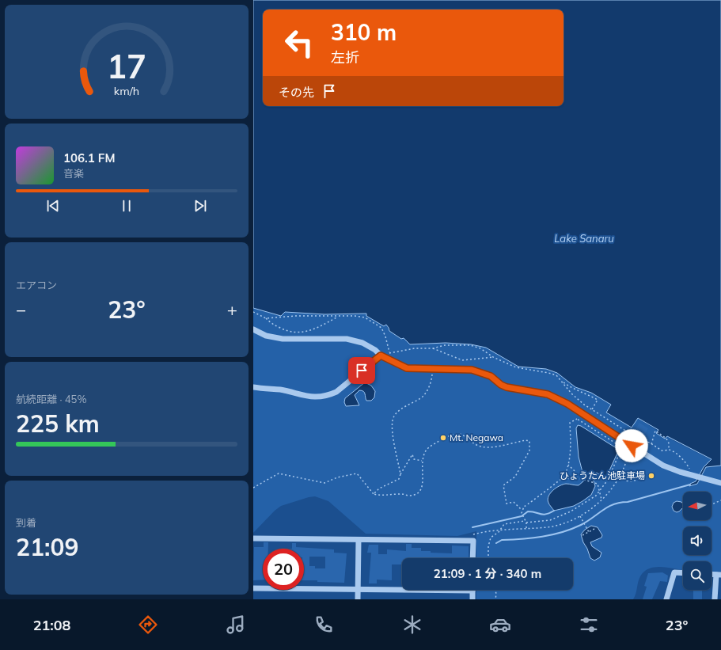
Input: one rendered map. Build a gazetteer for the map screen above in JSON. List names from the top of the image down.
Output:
{
  "water": ["Lake Sanaru"],
  "places": ["Mt. Negawa", "ひょうたん池駐車場"],
  "north": "left",
  "page": {
    "turn": ["310 m", "左折"],
    "then": "その先",
    "song": ["106.1 FM", "音楽"],
    "tile": [
      "エアコン",
      ["航続距離 · 45%", "225 km"],
      ["到着", "21:09"]
    ],
    "heat": ["−", "23°", "+"],
    "limit": "20",
    "trip": "21:09 · 1 分 · 340 m",
    "tabs": ["21:08", "23°"],
    "gauge": ["17", "km/h"]
  }
}
